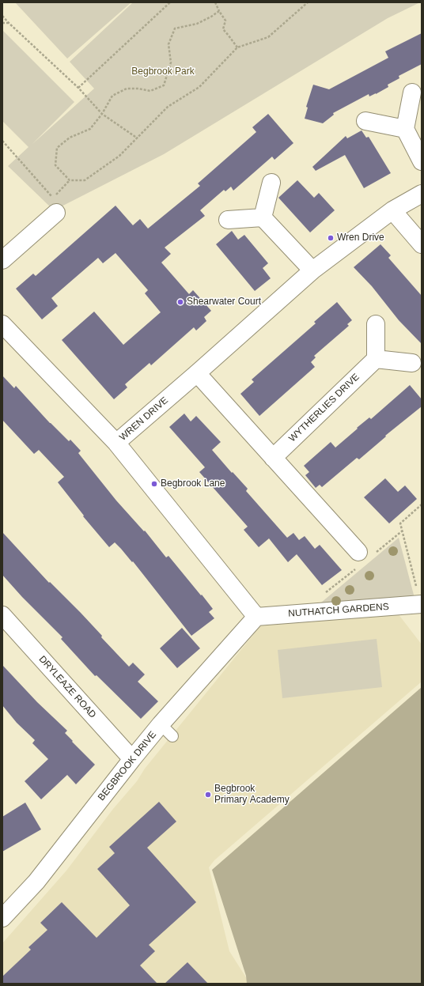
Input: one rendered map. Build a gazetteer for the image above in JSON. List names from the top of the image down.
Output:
{
  "streets": {
    "street": [
      "WYTHERLIES DRIVE",
      "WREN DRIVE",
      "NUTHATCH GARDENS",
      "DRYLEAZE ROAD",
      "BEGBROOK DRIVE"
    ]
  },
  "crossings": [
    ["NUTHATCH GARDENS", "BEGBROOK DRIVE"],
    ["DRYLEAZE ROAD", "BEGBROOK DRIVE"]
  ],
  "parks": ["Begbrook Park"],
  "places": [
    "Wren Drive",
    "Shearwater Court",
    "Begbrook Lane",
    "Begbrook Primary Academy"
  ]
}
